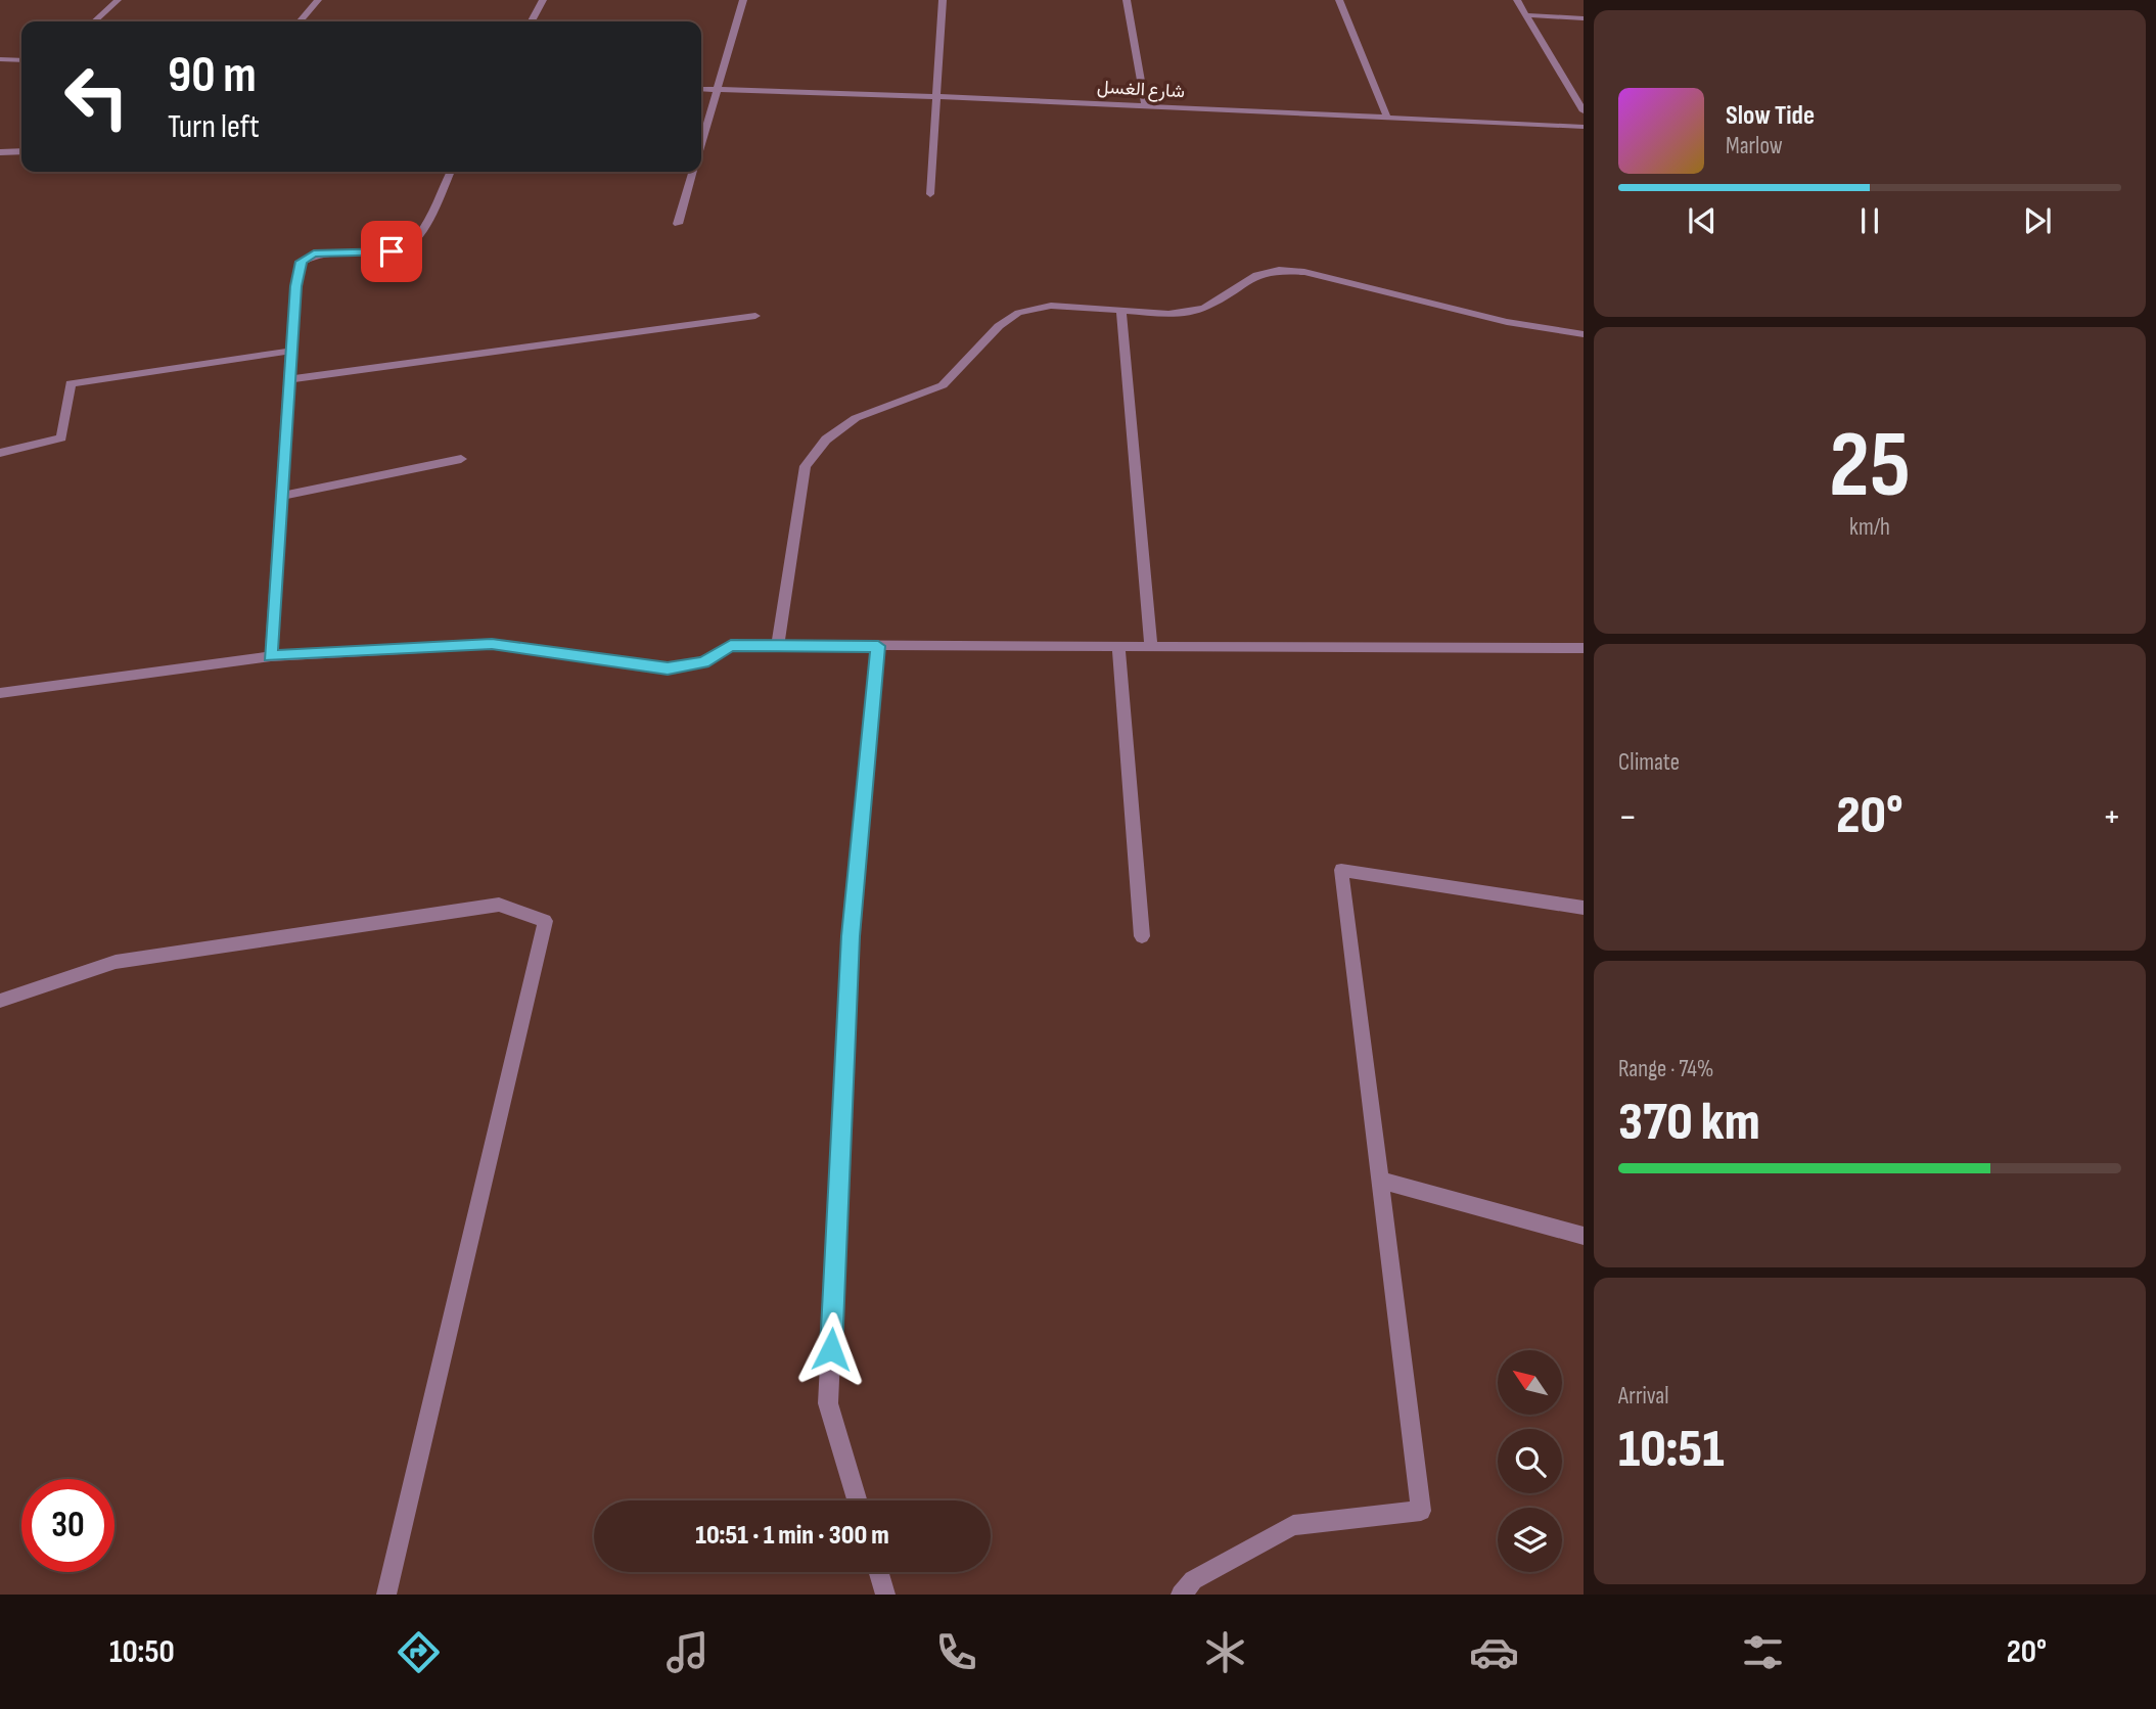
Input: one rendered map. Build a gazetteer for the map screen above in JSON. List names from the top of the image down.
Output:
{
  "streets": {
    "street": ["شارع الغسل"]
  },
  "north": "top left",
  "page": {
    "turn": ["90 m", "Turn left"],
    "song": ["Slow Tide", "Marlow"],
    "tile": [
      ["25", "km/h"],
      "Climate",
      ["Range · 74%", "370 km"],
      ["Arrival", "10:51"]
    ],
    "heat": ["−", "20°", "+"],
    "limit": "30",
    "trip": "10:51 · 1 min · 300 m",
    "tabs": ["10:50", "20°"]
  }
}
